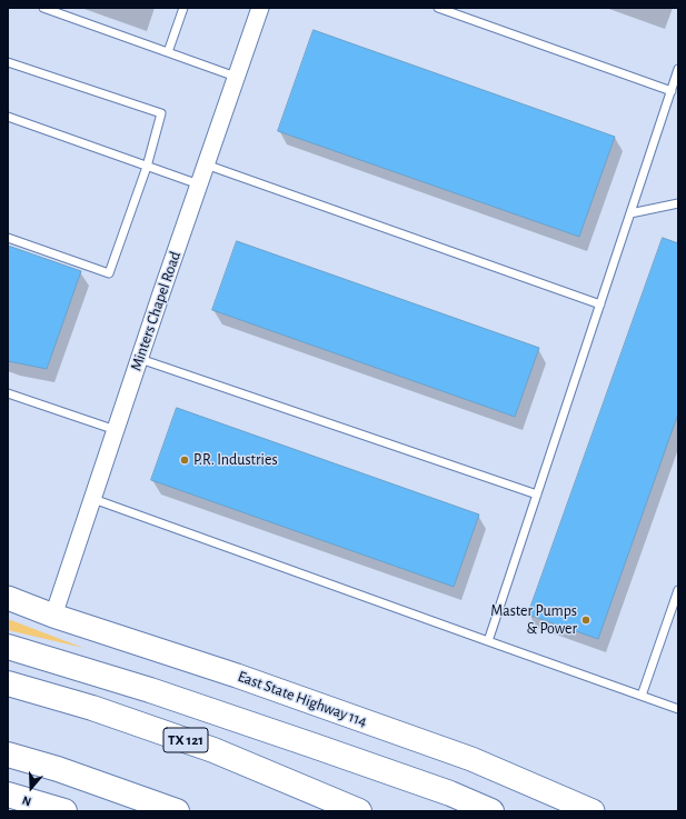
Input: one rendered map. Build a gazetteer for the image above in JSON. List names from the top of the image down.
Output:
{
  "streets": {
    "highway": ["TX 121"],
    "main road": ["East State Highway 114"],
    "street": ["Minters Chapel Road"]
  },
  "crossings": [
    ["Minters Chapel Road", "East State Highway 114"]
  ],
  "places": ["P.R. Industries", "Master Pumps & Power"],
  "north": "bottom"
}
